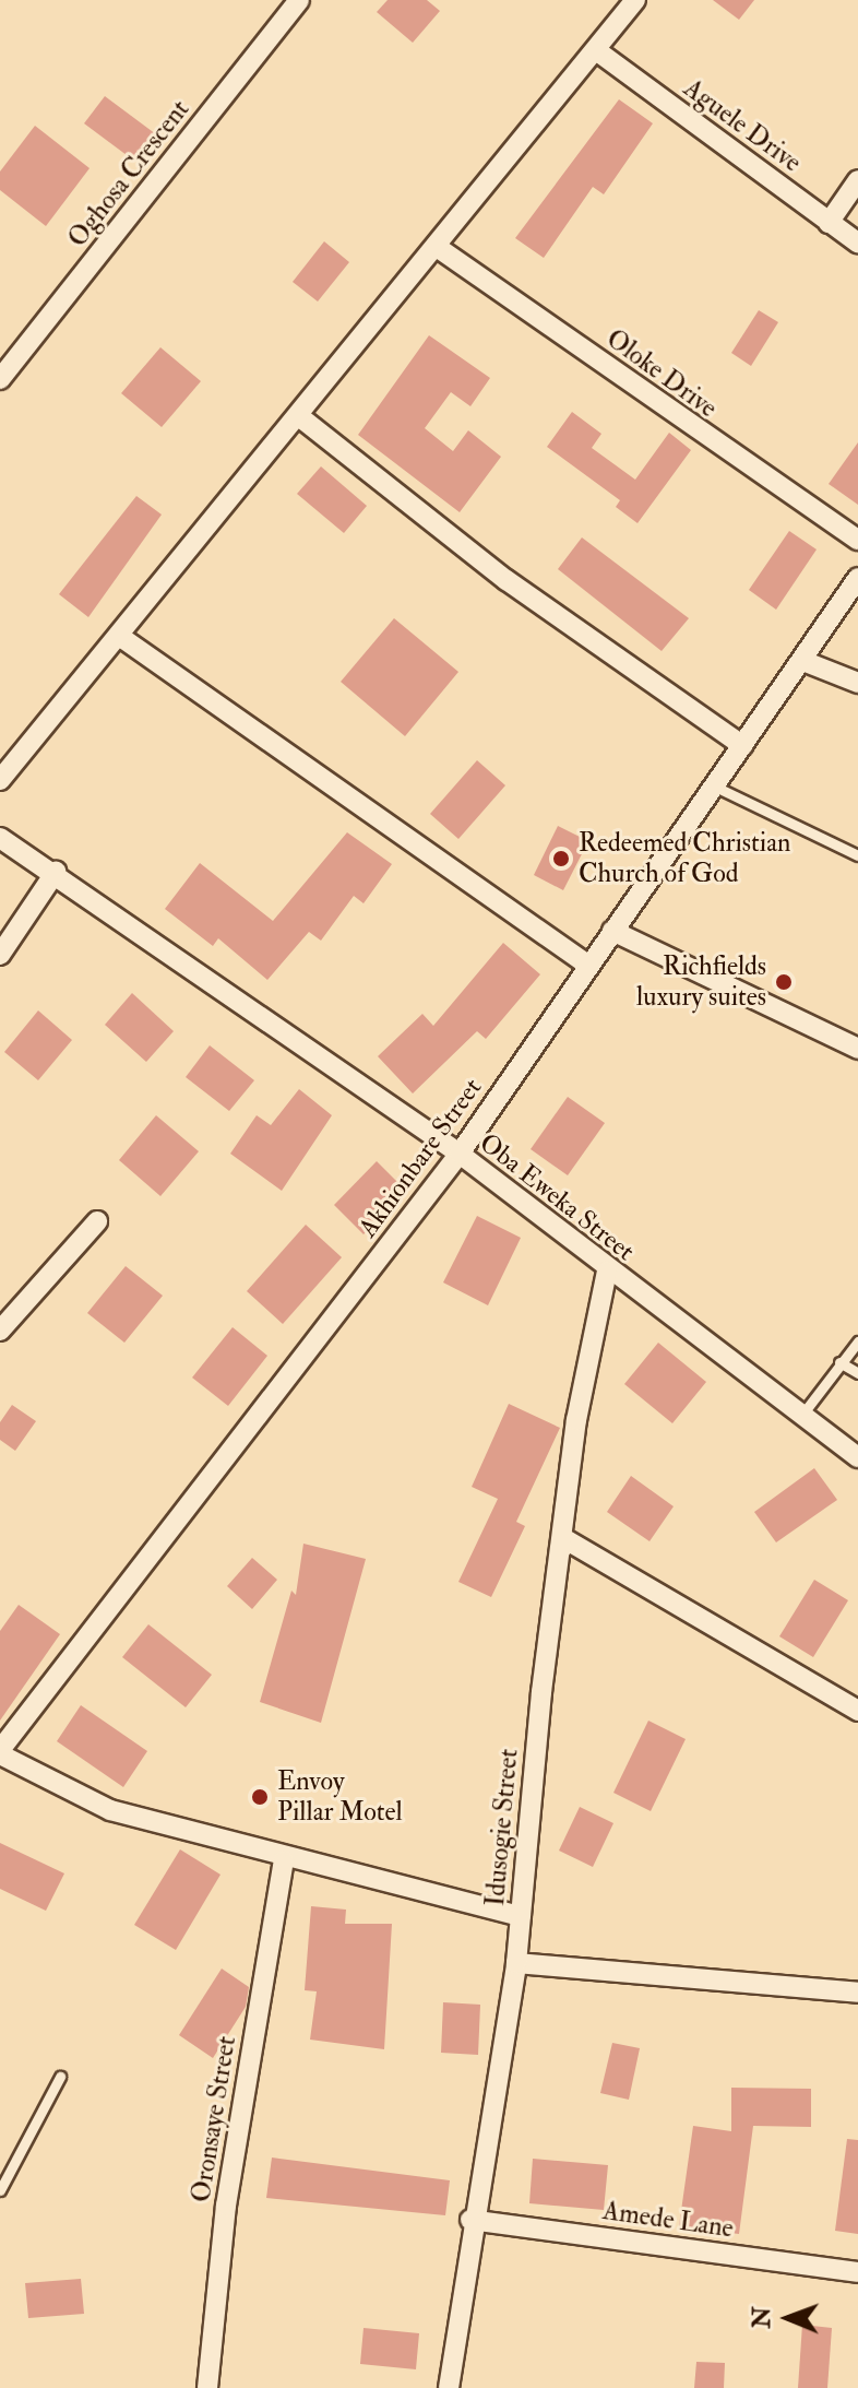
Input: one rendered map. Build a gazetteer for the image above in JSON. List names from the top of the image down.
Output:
{
  "streets": {
    "street": [
      "Aguele Drive",
      "Oghosa Crescent",
      "Oloke Drive",
      "Akhionbare Street",
      "Oba Eweka Street",
      "Idusogie Street",
      "Oronsaye Street",
      "Amede Lane"
    ]
  },
  "crossings": [
    ["Akhionbare Street", "Oba Eweka Street"],
    ["Oba Eweka Street", "Idusogie Street"],
    ["Idusogie Street", "Amede Lane"]
  ],
  "places": ["Redeemed Christian Church of God", "Richfields luxury suites", "Envoy Pillar Motel"],
  "north": "left"
}
